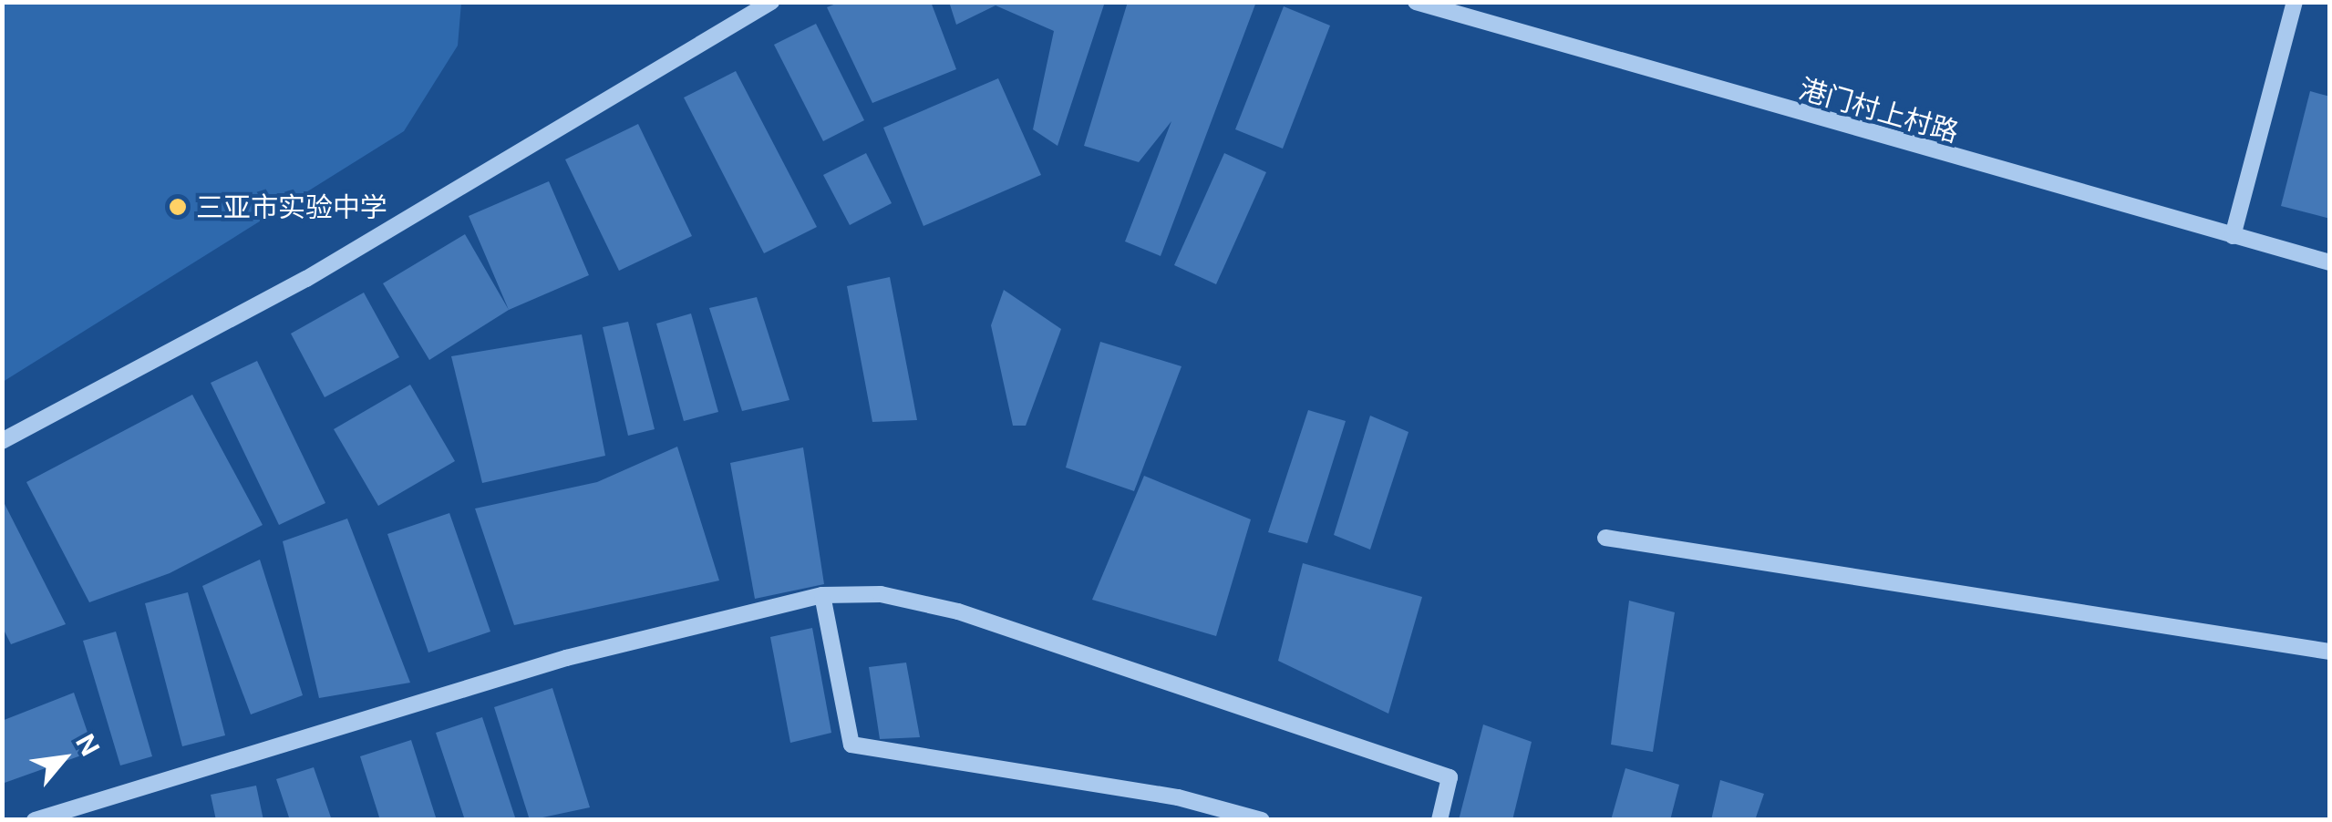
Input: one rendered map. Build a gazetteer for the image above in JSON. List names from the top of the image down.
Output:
{
  "streets": {
    "street": ["港门村上村路"]
  },
  "places": ["三亚市实验中学"],
  "north": "top right"
}
